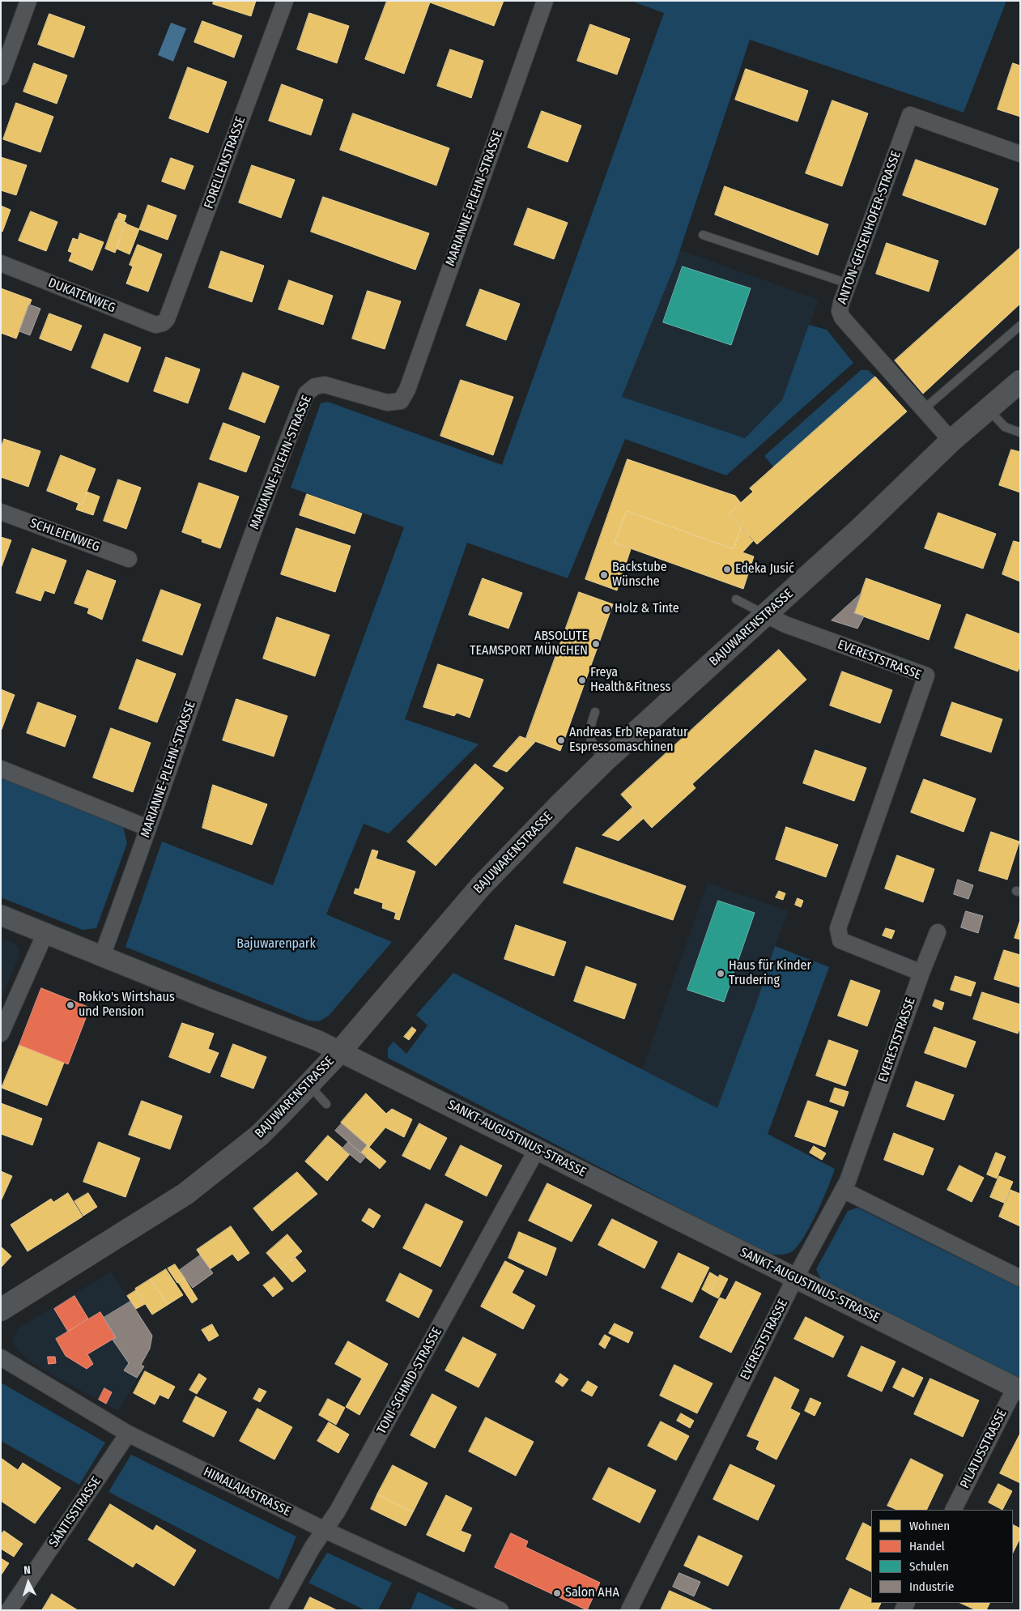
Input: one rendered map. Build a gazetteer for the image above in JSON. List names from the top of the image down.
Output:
{
  "streets": {
    "main road": ["BAJUWARENSTRASSE"],
    "street": [
      "FORELLENSTRASSE",
      "MARIANNE-PLEHN-STRASSE",
      "ANTON-GEISENHOFER-STRASSE",
      "DUKATENWEG",
      "SCHLEIENWEG",
      "EVERESTSTRASSE",
      "SANKT-AUGUSTINUS-STRASSE",
      "TONI-SCHMID-STRASSE",
      "PILATUSSTRASSE",
      "HIMALAJASTRASSE",
      "SÄNTISSTRASSE"
    ]
  },
  "crossings": [
    ["FORELLENSTRASSE", "DUKATENWEG"],
    ["MARIANNE-PLEHN-STRASSE", "SANKT-AUGUSTINUS-STRASSE"],
    ["ANTON-GEISENHOFER-STRASSE", "BAJUWARENSTRASSE"],
    ["BAJUWARENSTRASSE", "EVERESTSTRASSE"],
    ["BAJUWARENSTRASSE", "SANKT-AUGUSTINUS-STRASSE"],
    ["EVERESTSTRASSE", "SANKT-AUGUSTINUS-STRASSE"],
    ["SANKT-AUGUSTINUS-STRASSE", "TONI-SCHMID-STRASSE"],
    ["SANKT-AUGUSTINUS-STRASSE", "PILATUSSTRASSE"],
    ["TONI-SCHMID-STRASSE", "HIMALAJASTRASSE"],
    ["HIMALAJASTRASSE", "SÄNTISSTRASSE"]
  ],
  "parks": ["Bajuwarenpark"],
  "places": [
    "Edeka Jusić",
    "Backstube Wünsche",
    "Holz & Tinte",
    "ABSOLUTE TEAMSPORT MÜNCHEN",
    "Freya Health&Fitness",
    "Andreas Erb Reparatur Espressomaschinen",
    "Haus für Kinder Trudering",
    "Rokko's Wirtshaus und Pension",
    "Salon AHA"
  ],
  "legend": [
    "Wohnen",
    "Handel",
    "Schulen",
    "Industrie"
  ],
  "north": "top"
}
